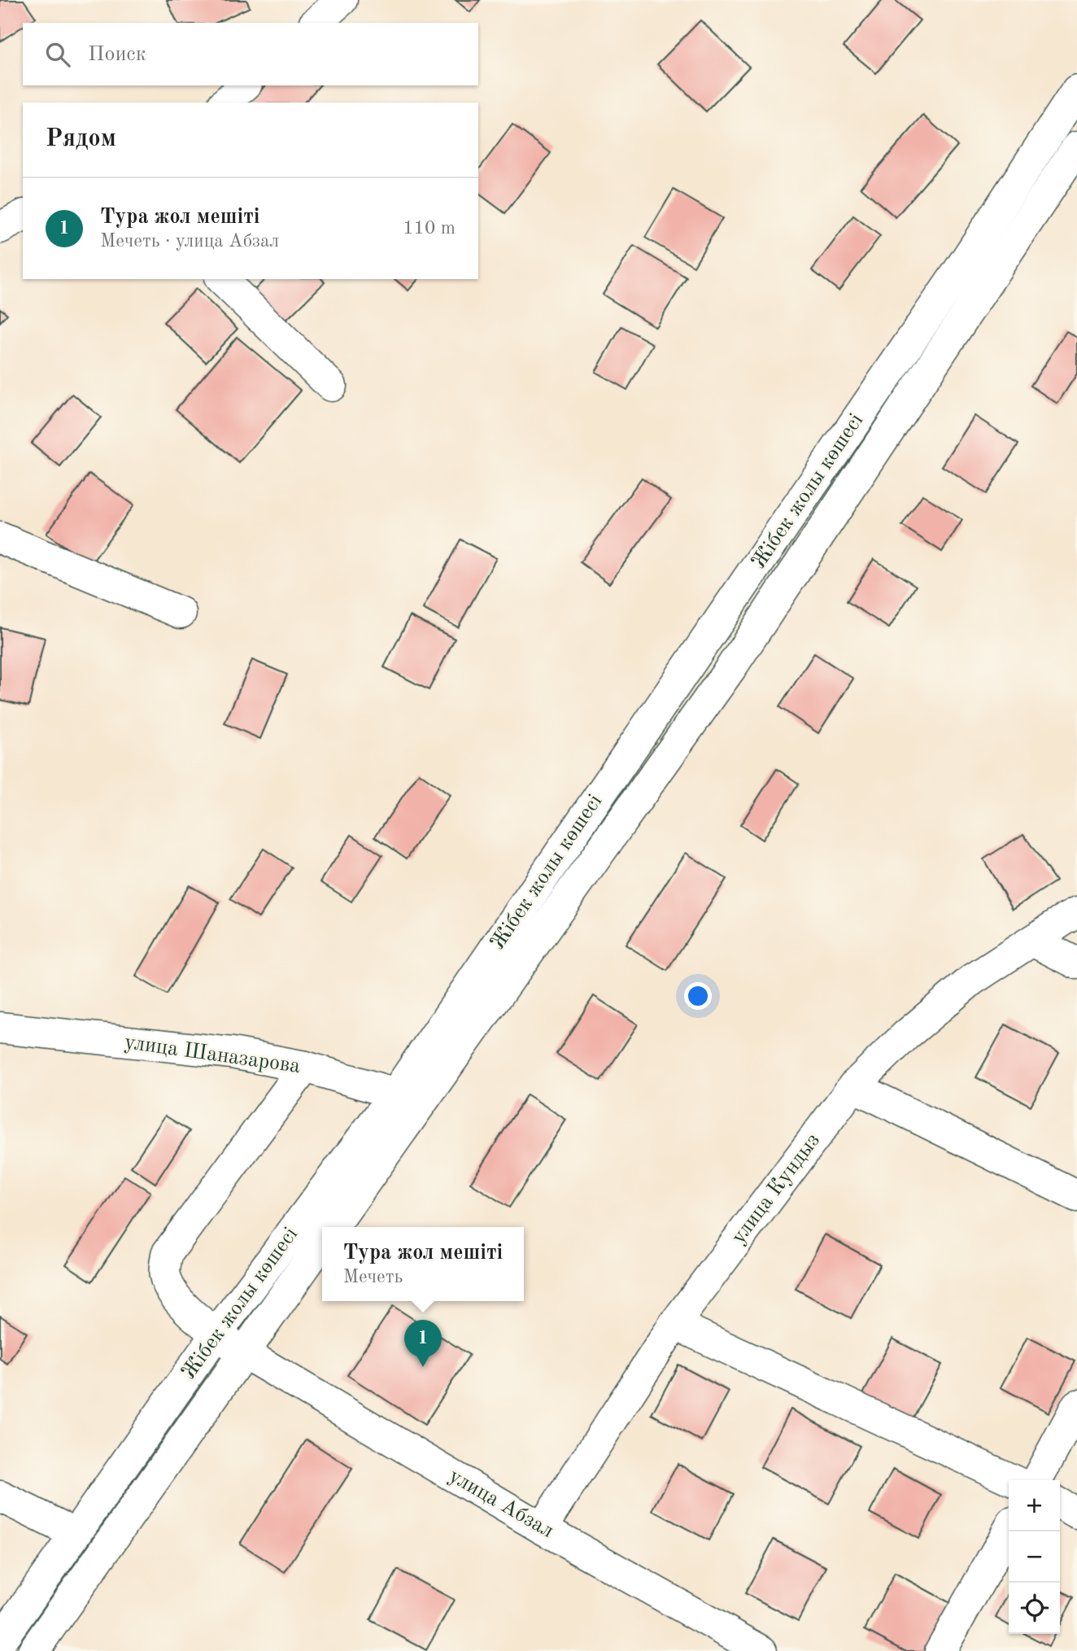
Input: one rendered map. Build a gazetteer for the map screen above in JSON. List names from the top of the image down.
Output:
{
  "streets": {
    "main road": [
      "Жібек жолы көшесі",
      "улица Шаназарова",
      "улица Кундыз",
      "улица Абзал"
    ]
  },
  "crossings": [
    ["Жібек жолы көшесі", "улица Шаназарова"],
    ["Жібек жолы көшесі", "улица Абзал"],
    ["улица Шаназарова", "улица Абзал"],
    ["улица Кундыз", "улица Абзал"]
  ],
  "page": {
    "search": "Поиск",
    "heading": "Рядом",
    "list": [
      {
        "mark": "1",
        "name": "Тура жол мешіті",
        "note": "Мечеть · улица Абзал",
        "value": "110 m"
      }
    ],
    "popup": ["Тура жол мешіті", "Мечеть"],
    "pins": "1",
    "map_buttons": ["+", "−"]
  }
}
